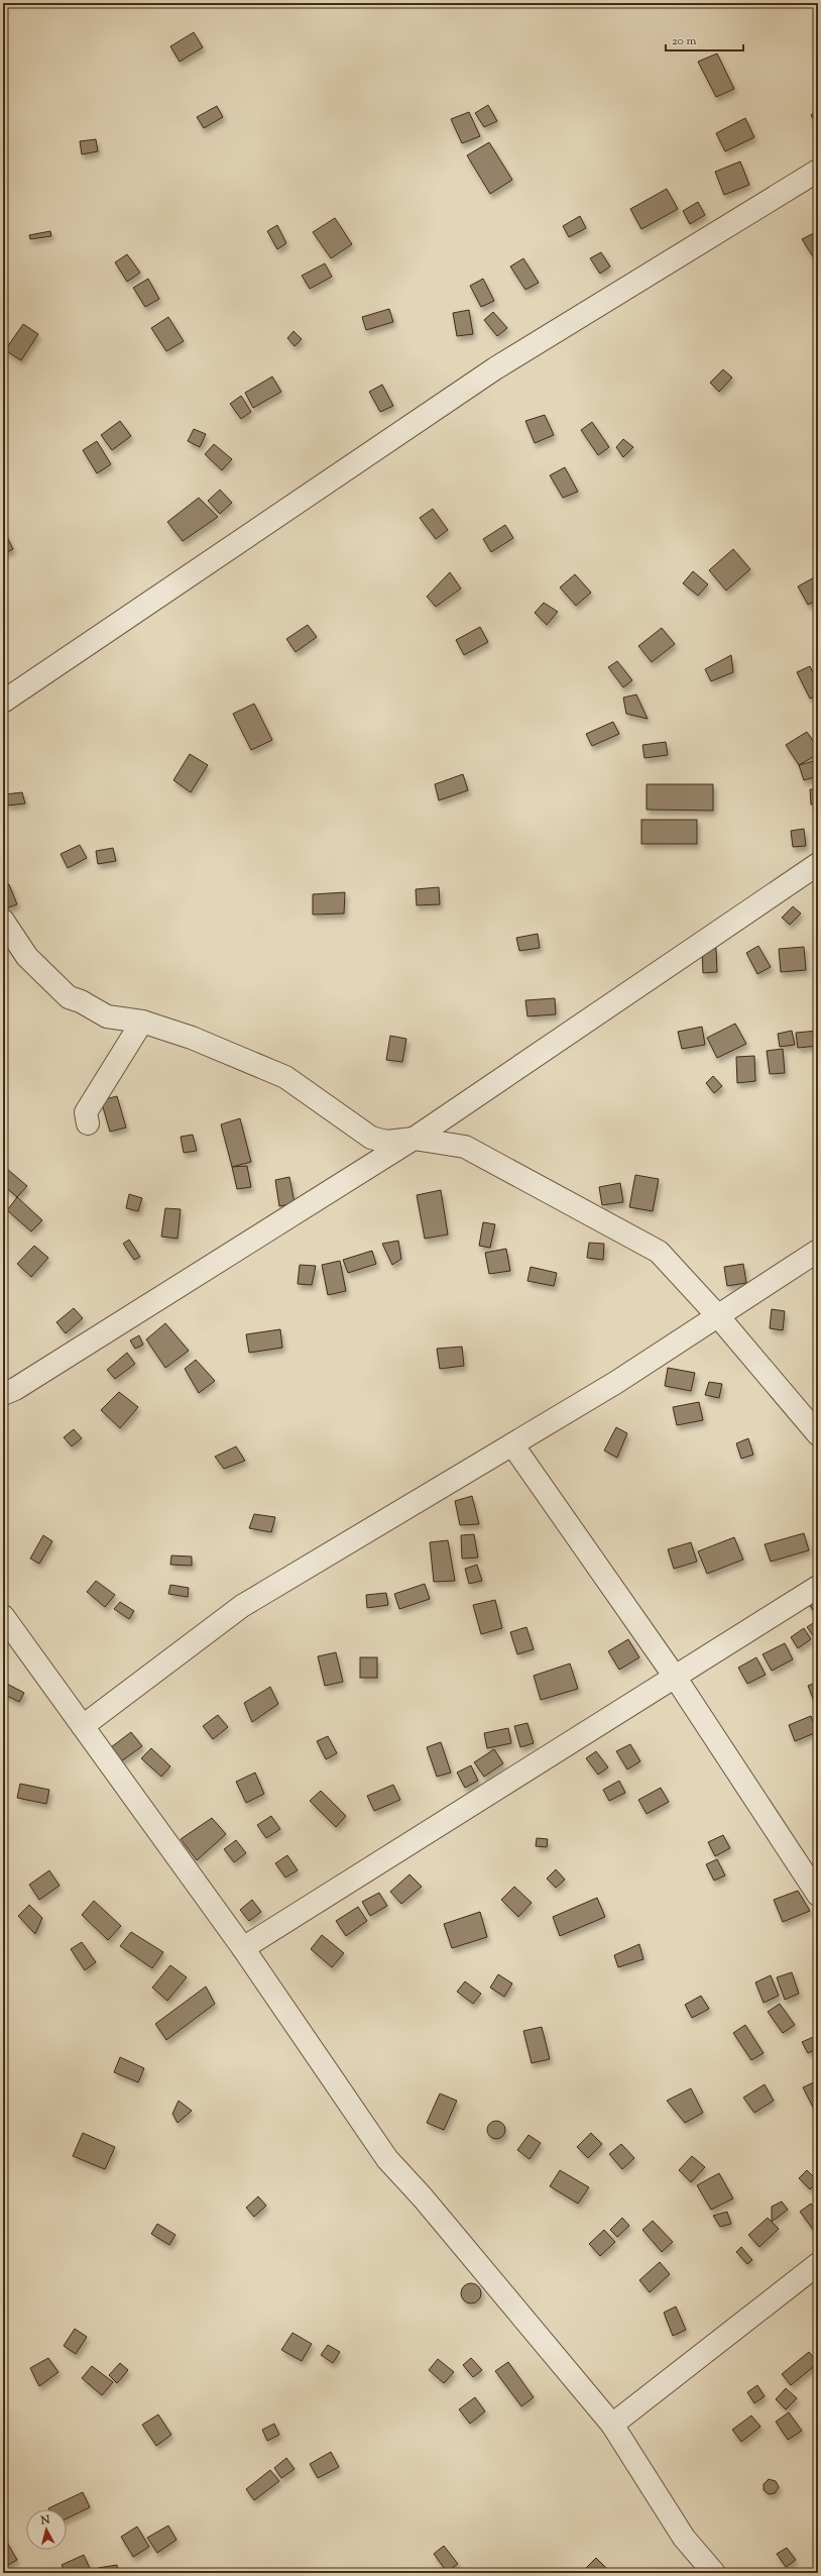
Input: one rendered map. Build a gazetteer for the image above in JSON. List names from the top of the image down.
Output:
{
  "scale_bar": "20 m",
  "north": "top"
}
